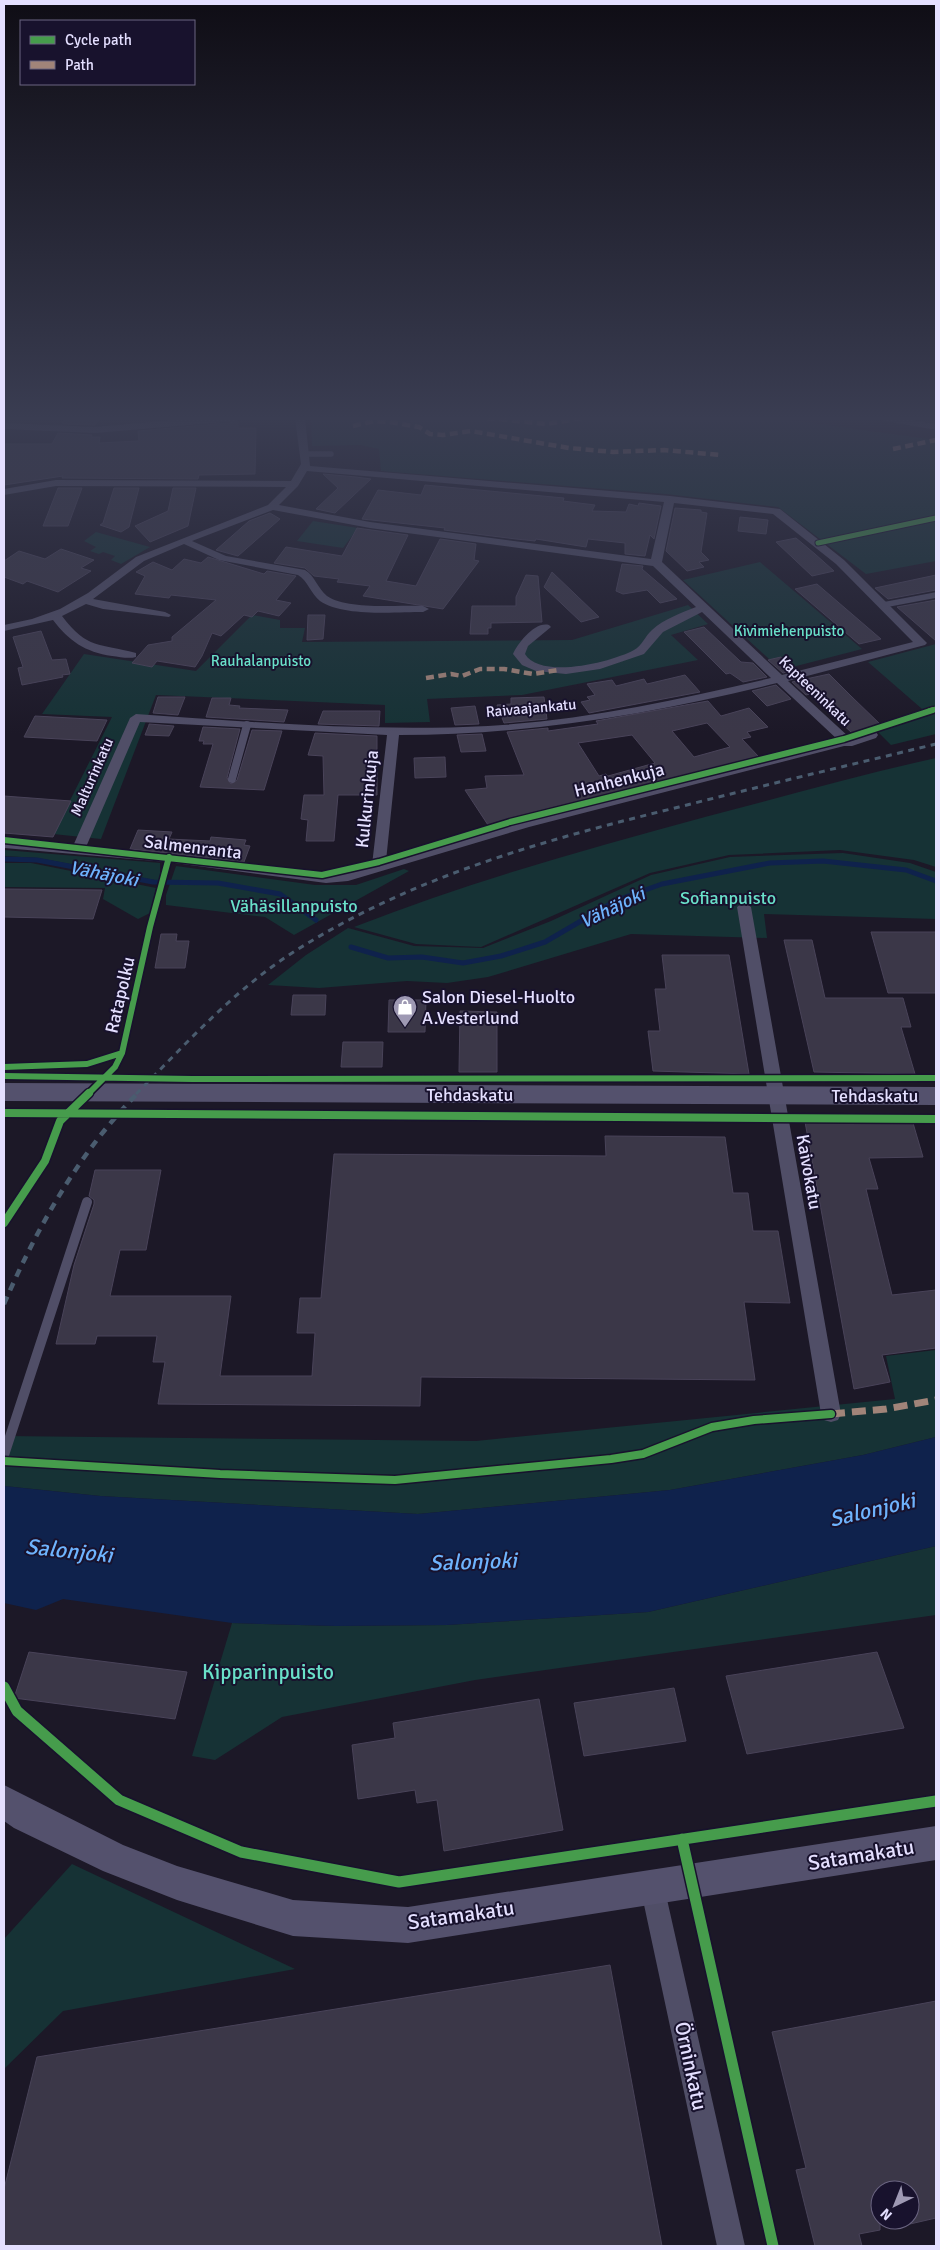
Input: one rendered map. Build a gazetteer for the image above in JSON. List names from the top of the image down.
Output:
{
  "streets": {
    "street": [
      "Kapteeninkatu",
      "Raivaajankatu",
      "Malturinkatu",
      "Hanhenkuja",
      "Kulkurinkuja",
      "Salmenranta",
      "Tehdaskatu",
      "Kaivokatu",
      "Satamakatu",
      "Örninkatu"
    ],
    "cycle path": ["Ratapolku"]
  },
  "crossings": [
    ["Kapteeninkatu", "Raivaajankatu"],
    ["Kapteeninkatu", "Hanhenkuja"],
    ["Raivaajankatu", "Malturinkatu"],
    ["Raivaajankatu", "Kulkurinkuja"],
    ["Malturinkatu", "Salmenranta"],
    ["Hanhenkuja", "Kulkurinkuja"],
    ["Hanhenkuja", "Salmenranta"],
    ["Kulkurinkuja", "Salmenranta"],
    ["Tehdaskatu", "Kaivokatu"],
    ["Satamakatu", "Örninkatu"]
  ],
  "water": ["Vähäjoki", "Salonjoki"],
  "parks": [
    "Kivimiehenpuisto",
    "Rauhalanpuisto",
    "Sofianpuisto",
    "Vähäsillanpuisto",
    "Kipparinpuisto"
  ],
  "places": {
    "shop": ["Salon Diesel-Huolto A.Vesterlund"]
  },
  "legend": ["Cycle path", "Path"],
  "north": "bottom left"
}
